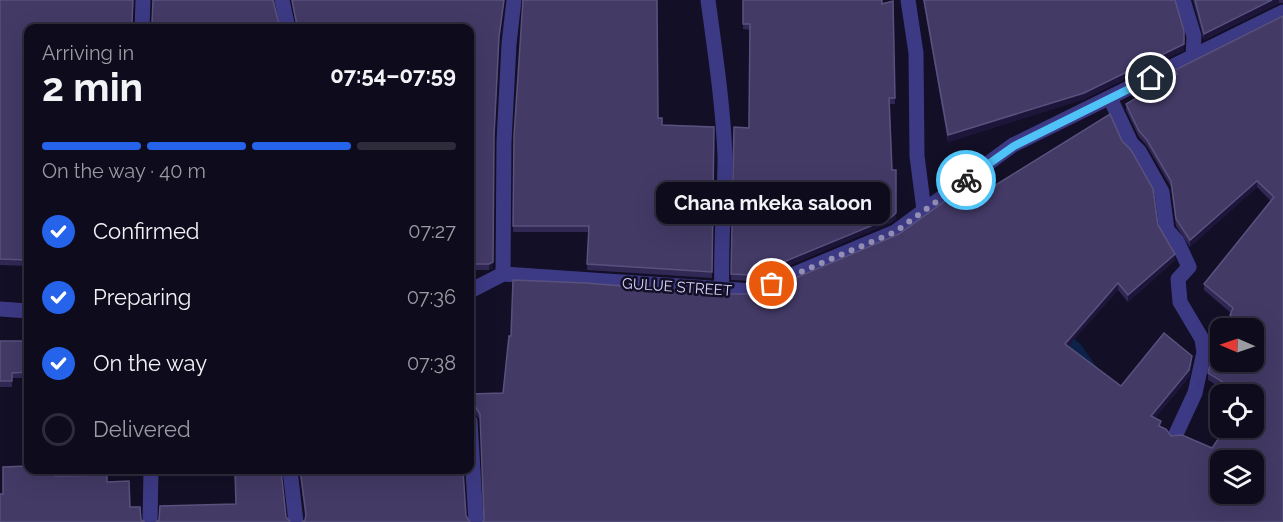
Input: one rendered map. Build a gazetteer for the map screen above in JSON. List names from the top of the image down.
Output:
{
  "streets": {
    "street": ["GULUE STREET"]
  },
  "places": ["Chana mkeka saloon"],
  "north": "left",
  "page": {
    "heading": ["2 min", "Arriving in", "07:54–07:59"],
    "bar": "On the way · 40 m",
    "bubble": "Chana mkeka saloon",
    "list": [
      ["Confirmed", "07:27"],
      ["Preparing", "07:36"],
      ["On the way", "07:38"],
      "Delivered"
    ]
  }
}
